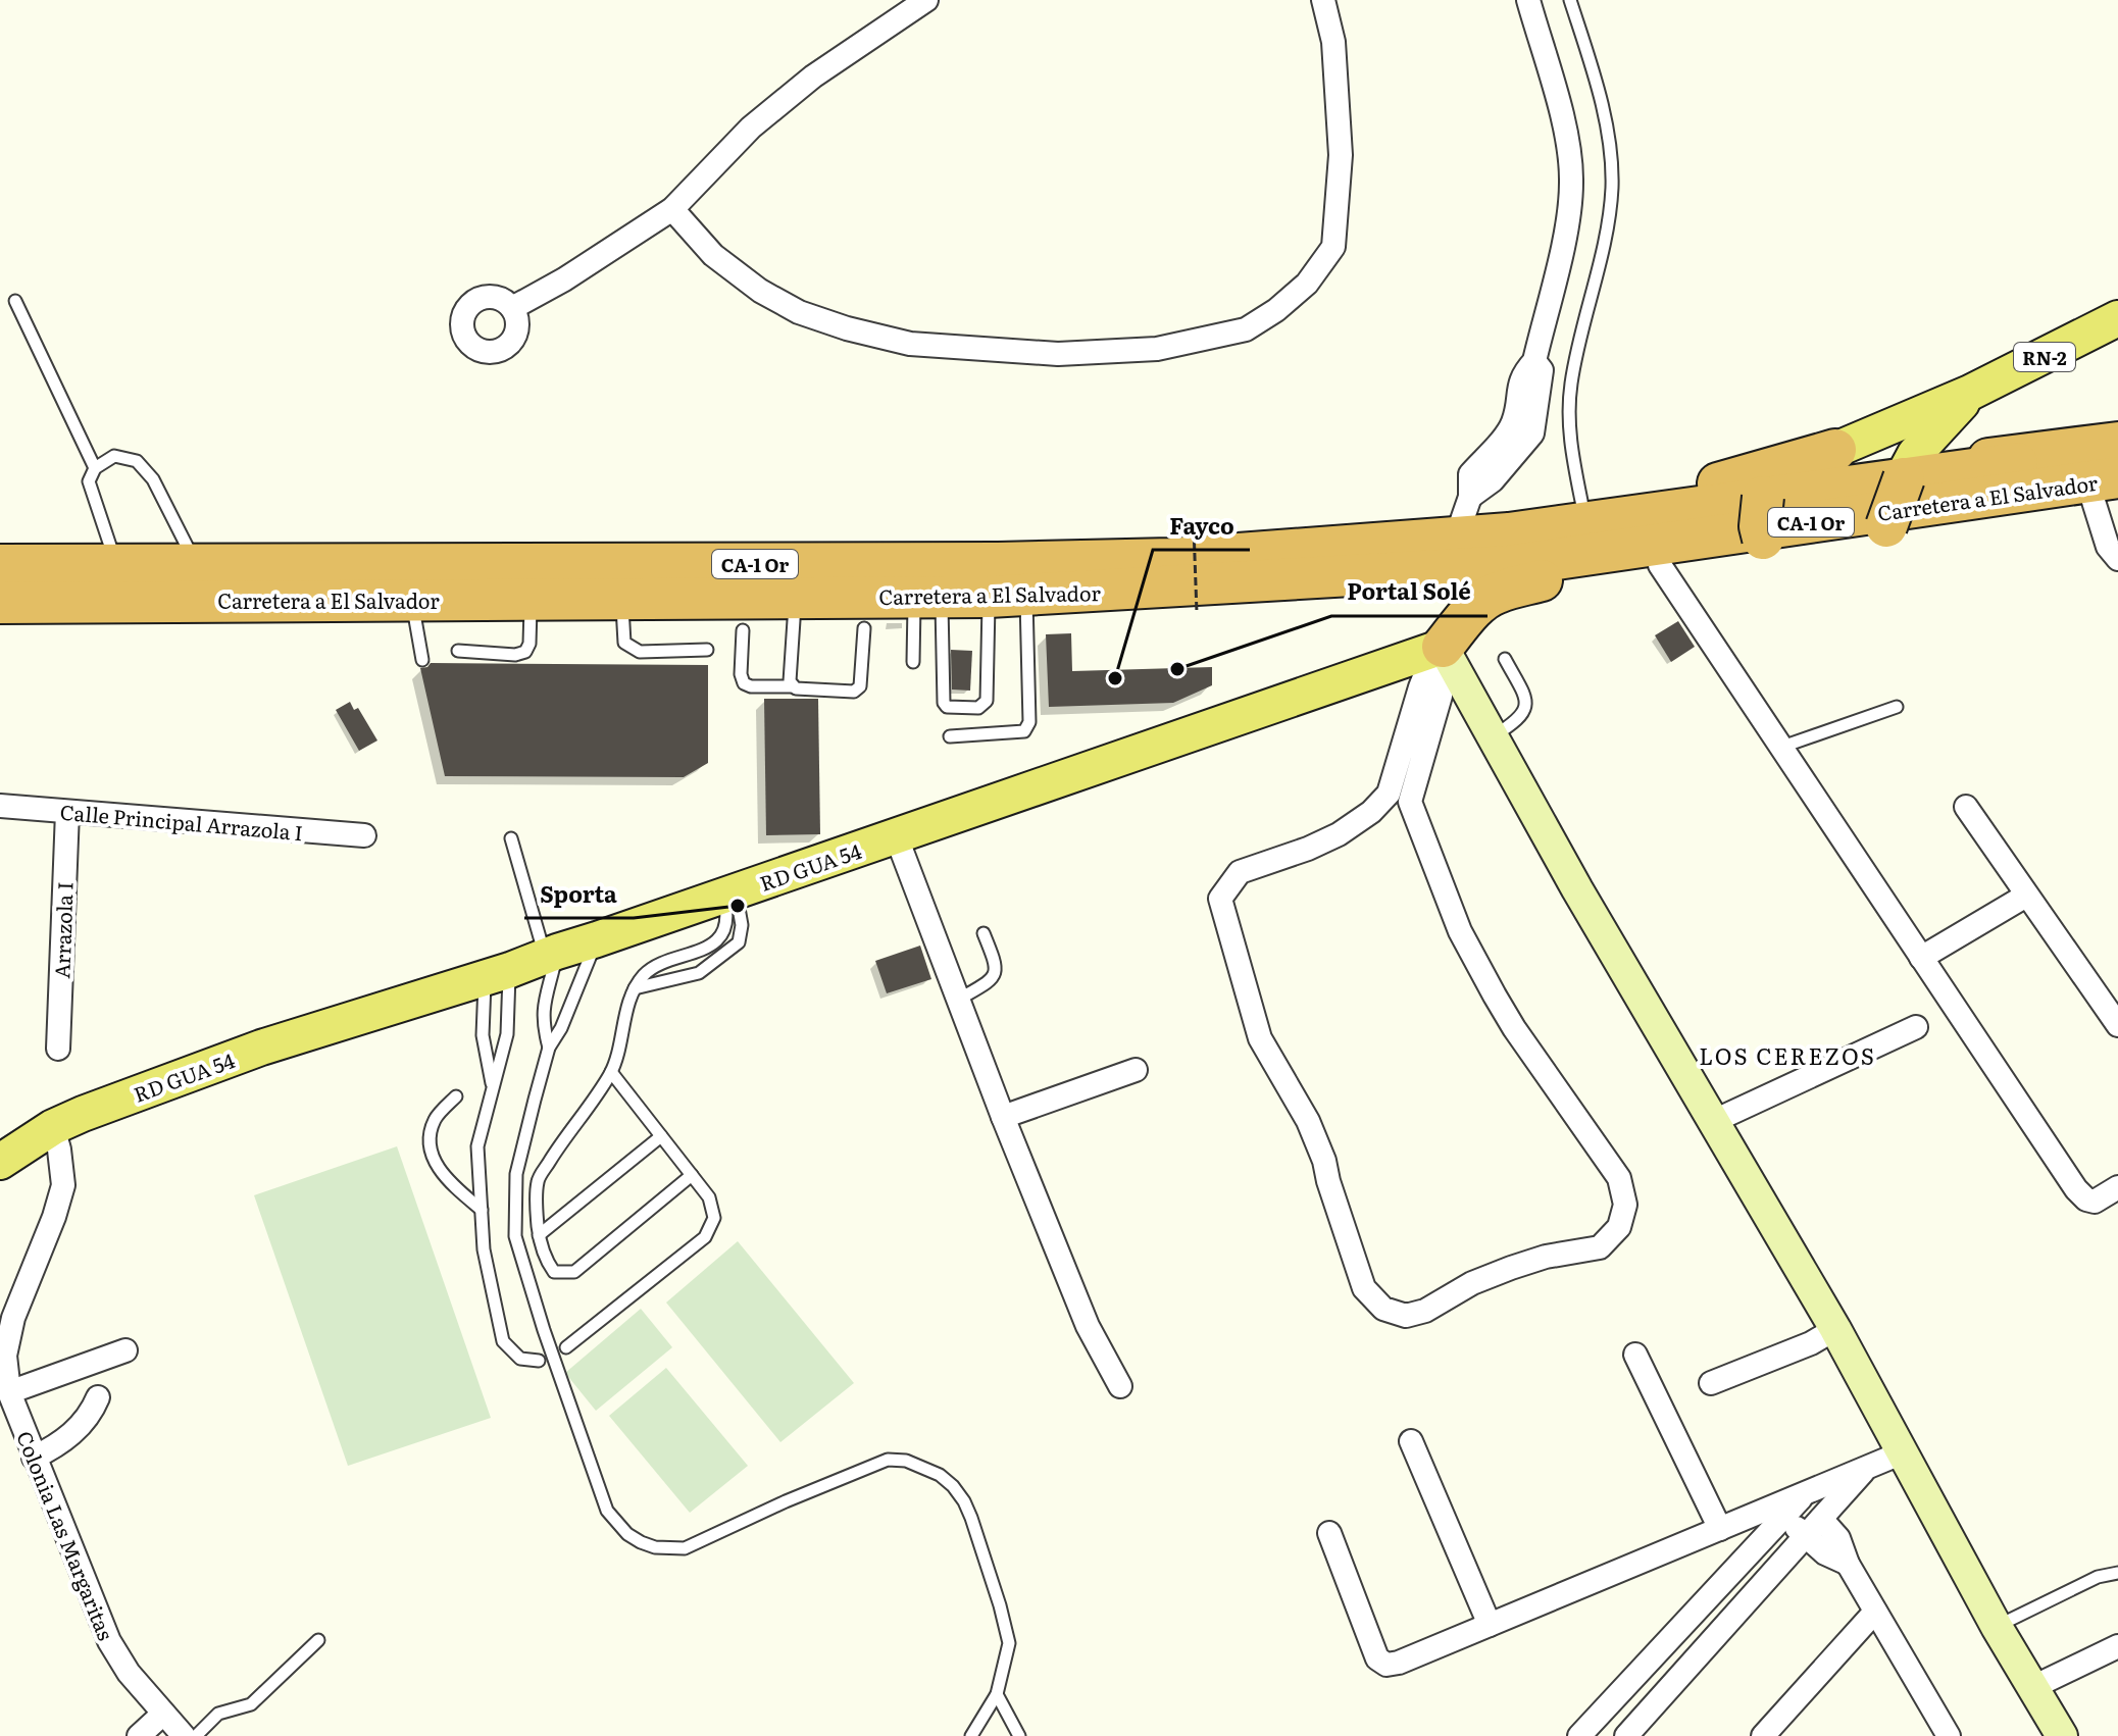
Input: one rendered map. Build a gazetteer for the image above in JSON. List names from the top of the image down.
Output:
{
  "streets": {
    "highway": ["Carretera a El Salvador", "CA-1 Or"],
    "main road": ["RN-2", "RD GUA 54"],
    "street": ["Calle Principal Arrazola I", "Arrazola I", "Colonia Las Margaritas"]
  },
  "crossings": [
    ["Calle Principal Arrazola I", "Arrazola I"],
    ["RD GUA 54", "Colonia Las Margaritas"]
  ],
  "districts": ["LOS CEREZOS"],
  "places": ["Portal Solé", "Fayco", "Sporta"]
}
